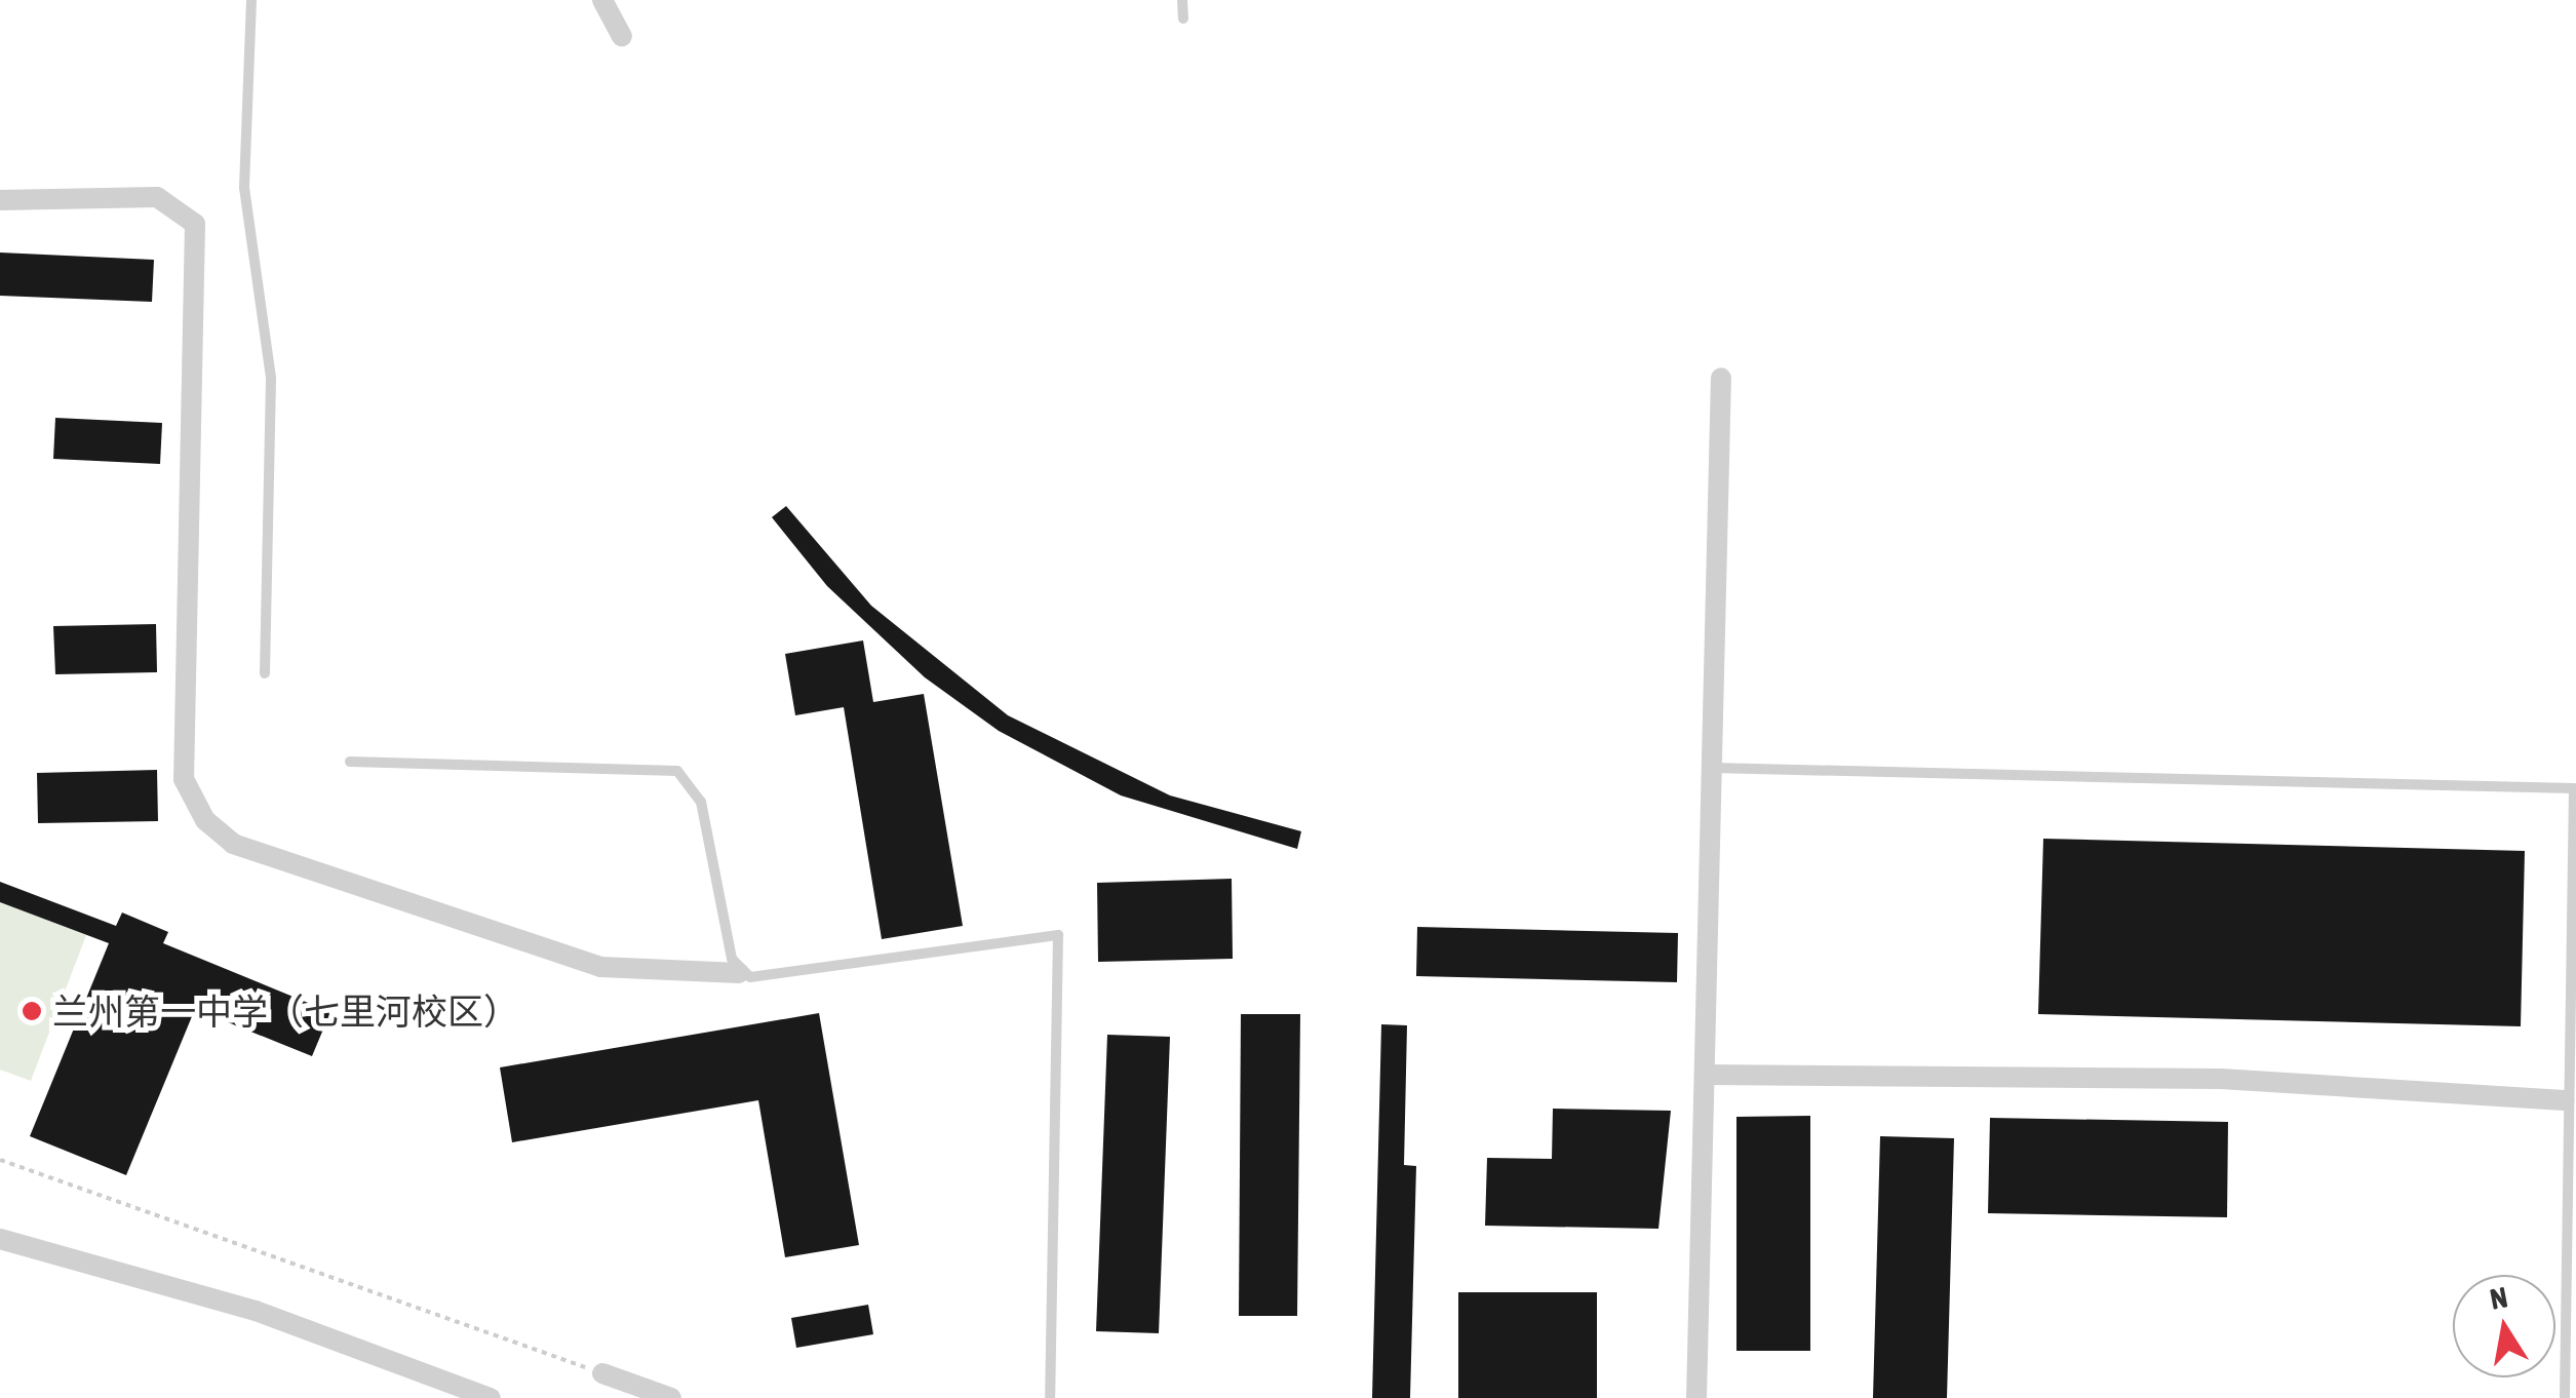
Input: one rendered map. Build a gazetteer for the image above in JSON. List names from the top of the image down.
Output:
{
  "places": ["兰州第一中学（七里河校区）"],
  "north": "top"
}
